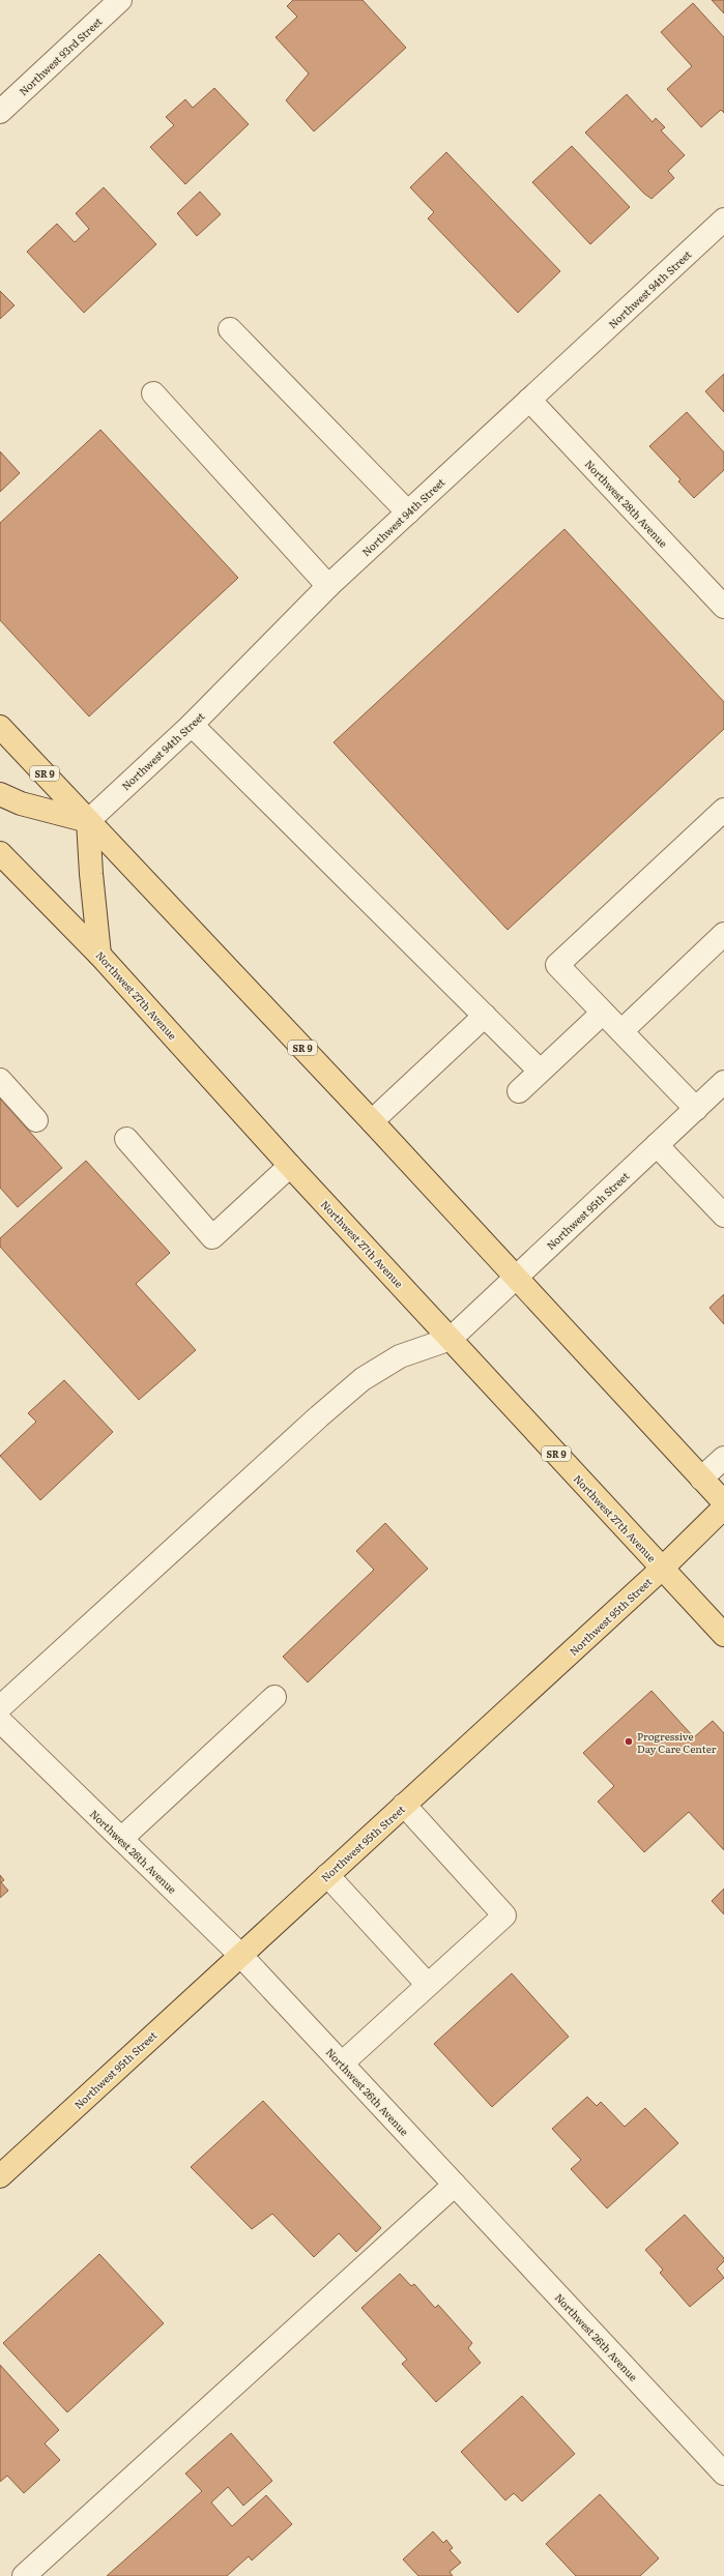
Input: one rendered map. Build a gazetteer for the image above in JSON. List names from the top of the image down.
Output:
{
  "streets": {
    "main road": ["SR 9", "Northwest 27th Avenue", "Northwest 95th Street"],
    "street": [
      "Northwest 93rd Street",
      "Northwest 94th Street",
      "Northwest 28th Avenue",
      "Northwest 26th Avenue"
    ]
  },
  "crossings": [
    ["Northwest 94th Street", "Northwest 28th Avenue"],
    ["Northwest 94th Street", "SR 9"],
    ["SR 9", "Northwest 95th Street"],
    ["Northwest 27th Avenue", "Northwest 95th Street"],
    ["Northwest 95th Street", "Northwest 26th Avenue"]
  ],
  "places": ["Progressive Day Care Center"]
}
